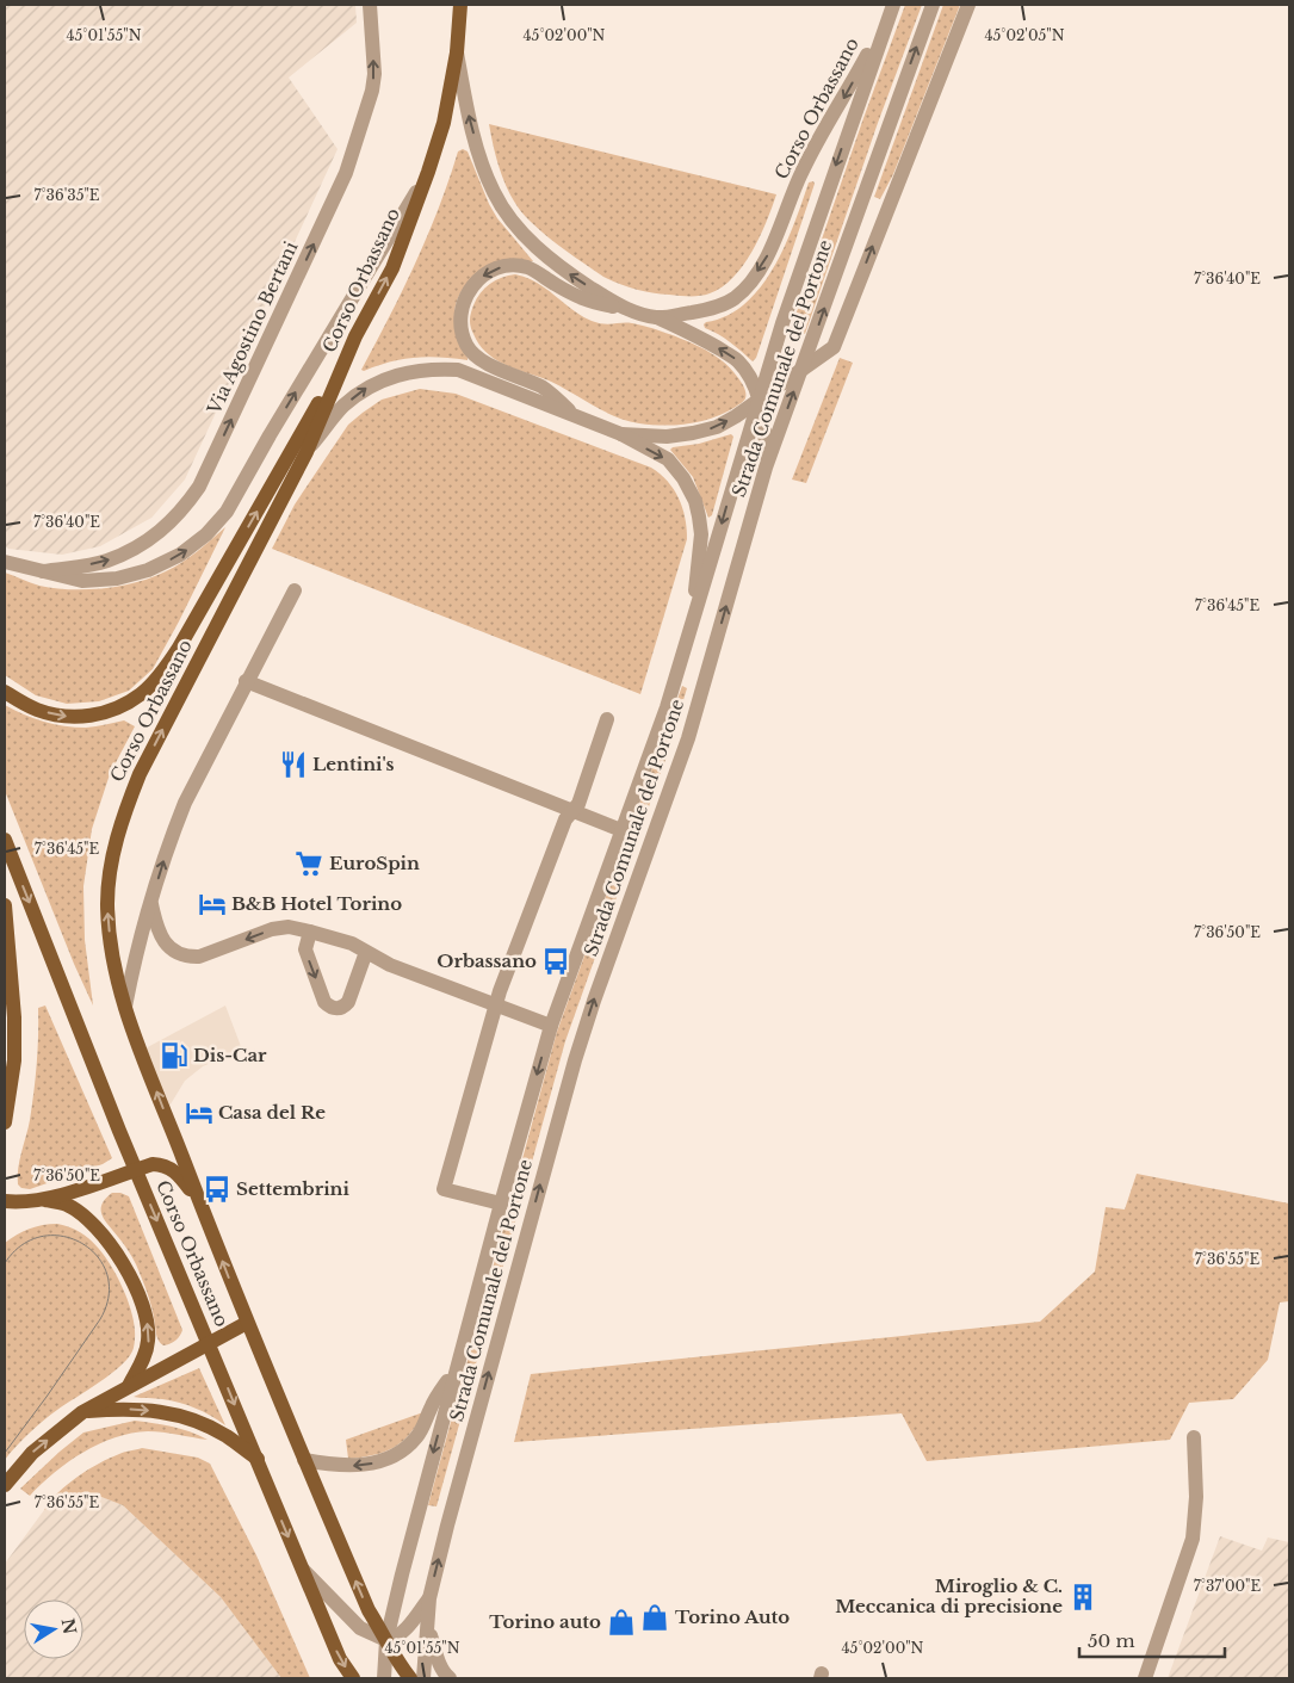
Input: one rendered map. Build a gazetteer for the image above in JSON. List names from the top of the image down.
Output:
{
  "streets": {
    "main road": ["Corso Orbassano"],
    "street": ["Via Agostino Bertani", "Strada Comunale del Portone"]
  },
  "crossings": [
    ["Corso Orbassano", "Via Agostino Bertani"],
    ["Corso Orbassano", "Strada Comunale del Portone"]
  ],
  "one_way": ["Via Agostino Bertani"],
  "places": {
    "restaurant": ["Lentini's"],
    "supermarket": ["EuroSpin"],
    "hotel": ["B&B Hotel Torino", "Casa del Re"],
    "bus stop": ["Orbassano", "Settembrini"],
    "fuel station": ["Dis-Car"],
    "building": ["Miroglio & C. Meccanica di precisione"],
    "shop": ["Torino Auto", "Torino auto"]
  },
  "scale_bar": "50 m",
  "north": "right",
  "coordinates": [
    "45°01'55\"N",
    "45°02'00\"N",
    "45°02'05\"N",
    "7°36'35\"E",
    "7°36'40\"E",
    "7°36'45\"E",
    "7°36'50\"E",
    "7°36'55\"E",
    "7°37'00\"E"
  ]
}
